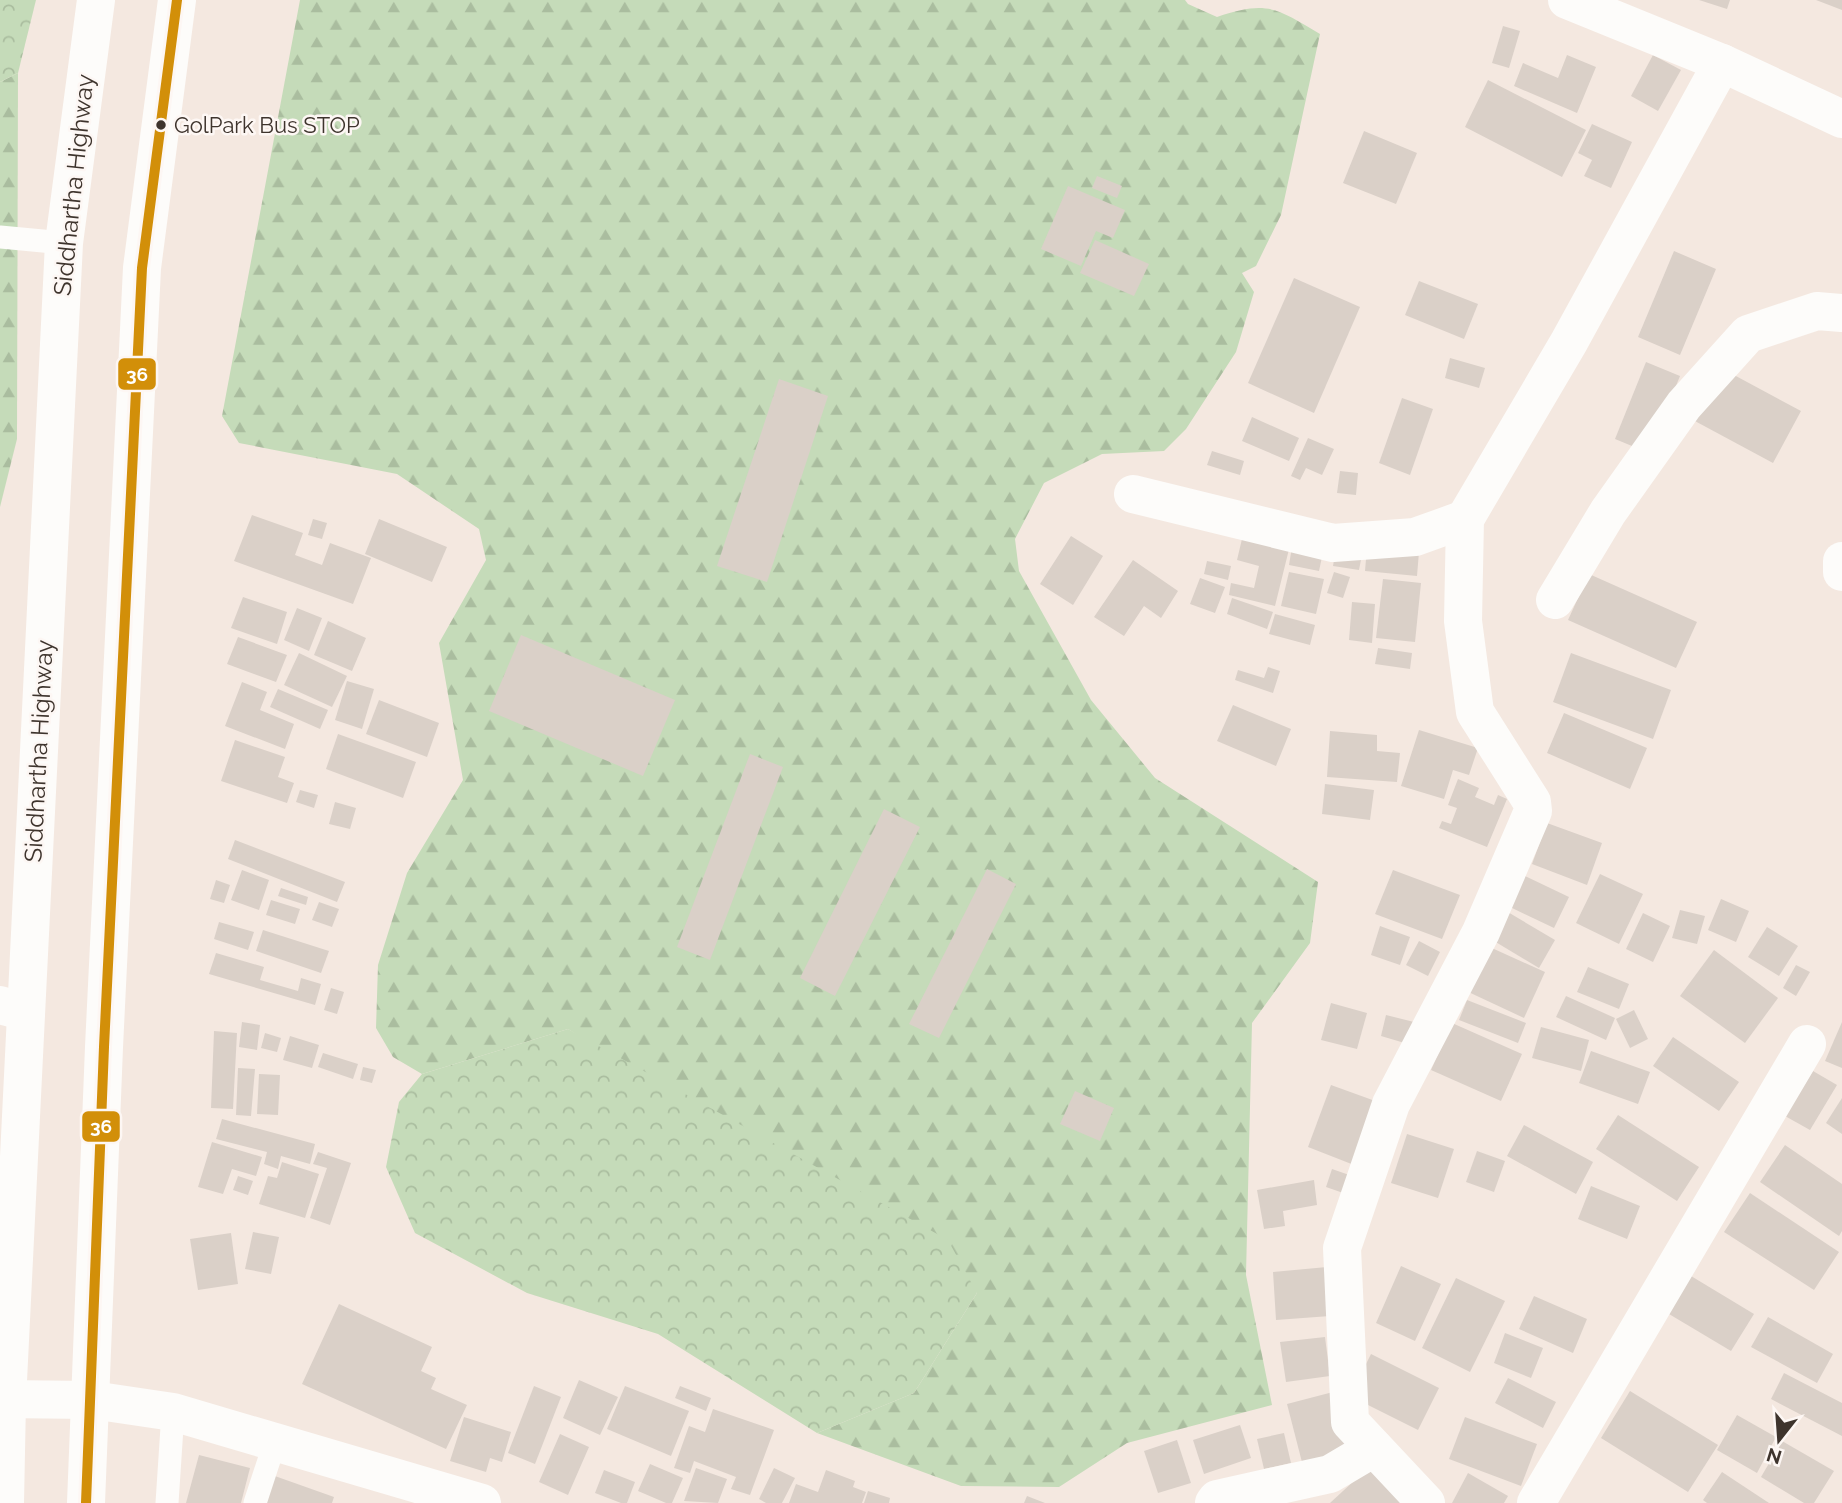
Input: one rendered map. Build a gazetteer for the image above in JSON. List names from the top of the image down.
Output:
{
  "streets": {
    "main road": ["Siddhartha Highway"]
  },
  "places": ["GolPark Bus STOP"],
  "lines": ["transit line 36"],
  "north": "bottom"
}
